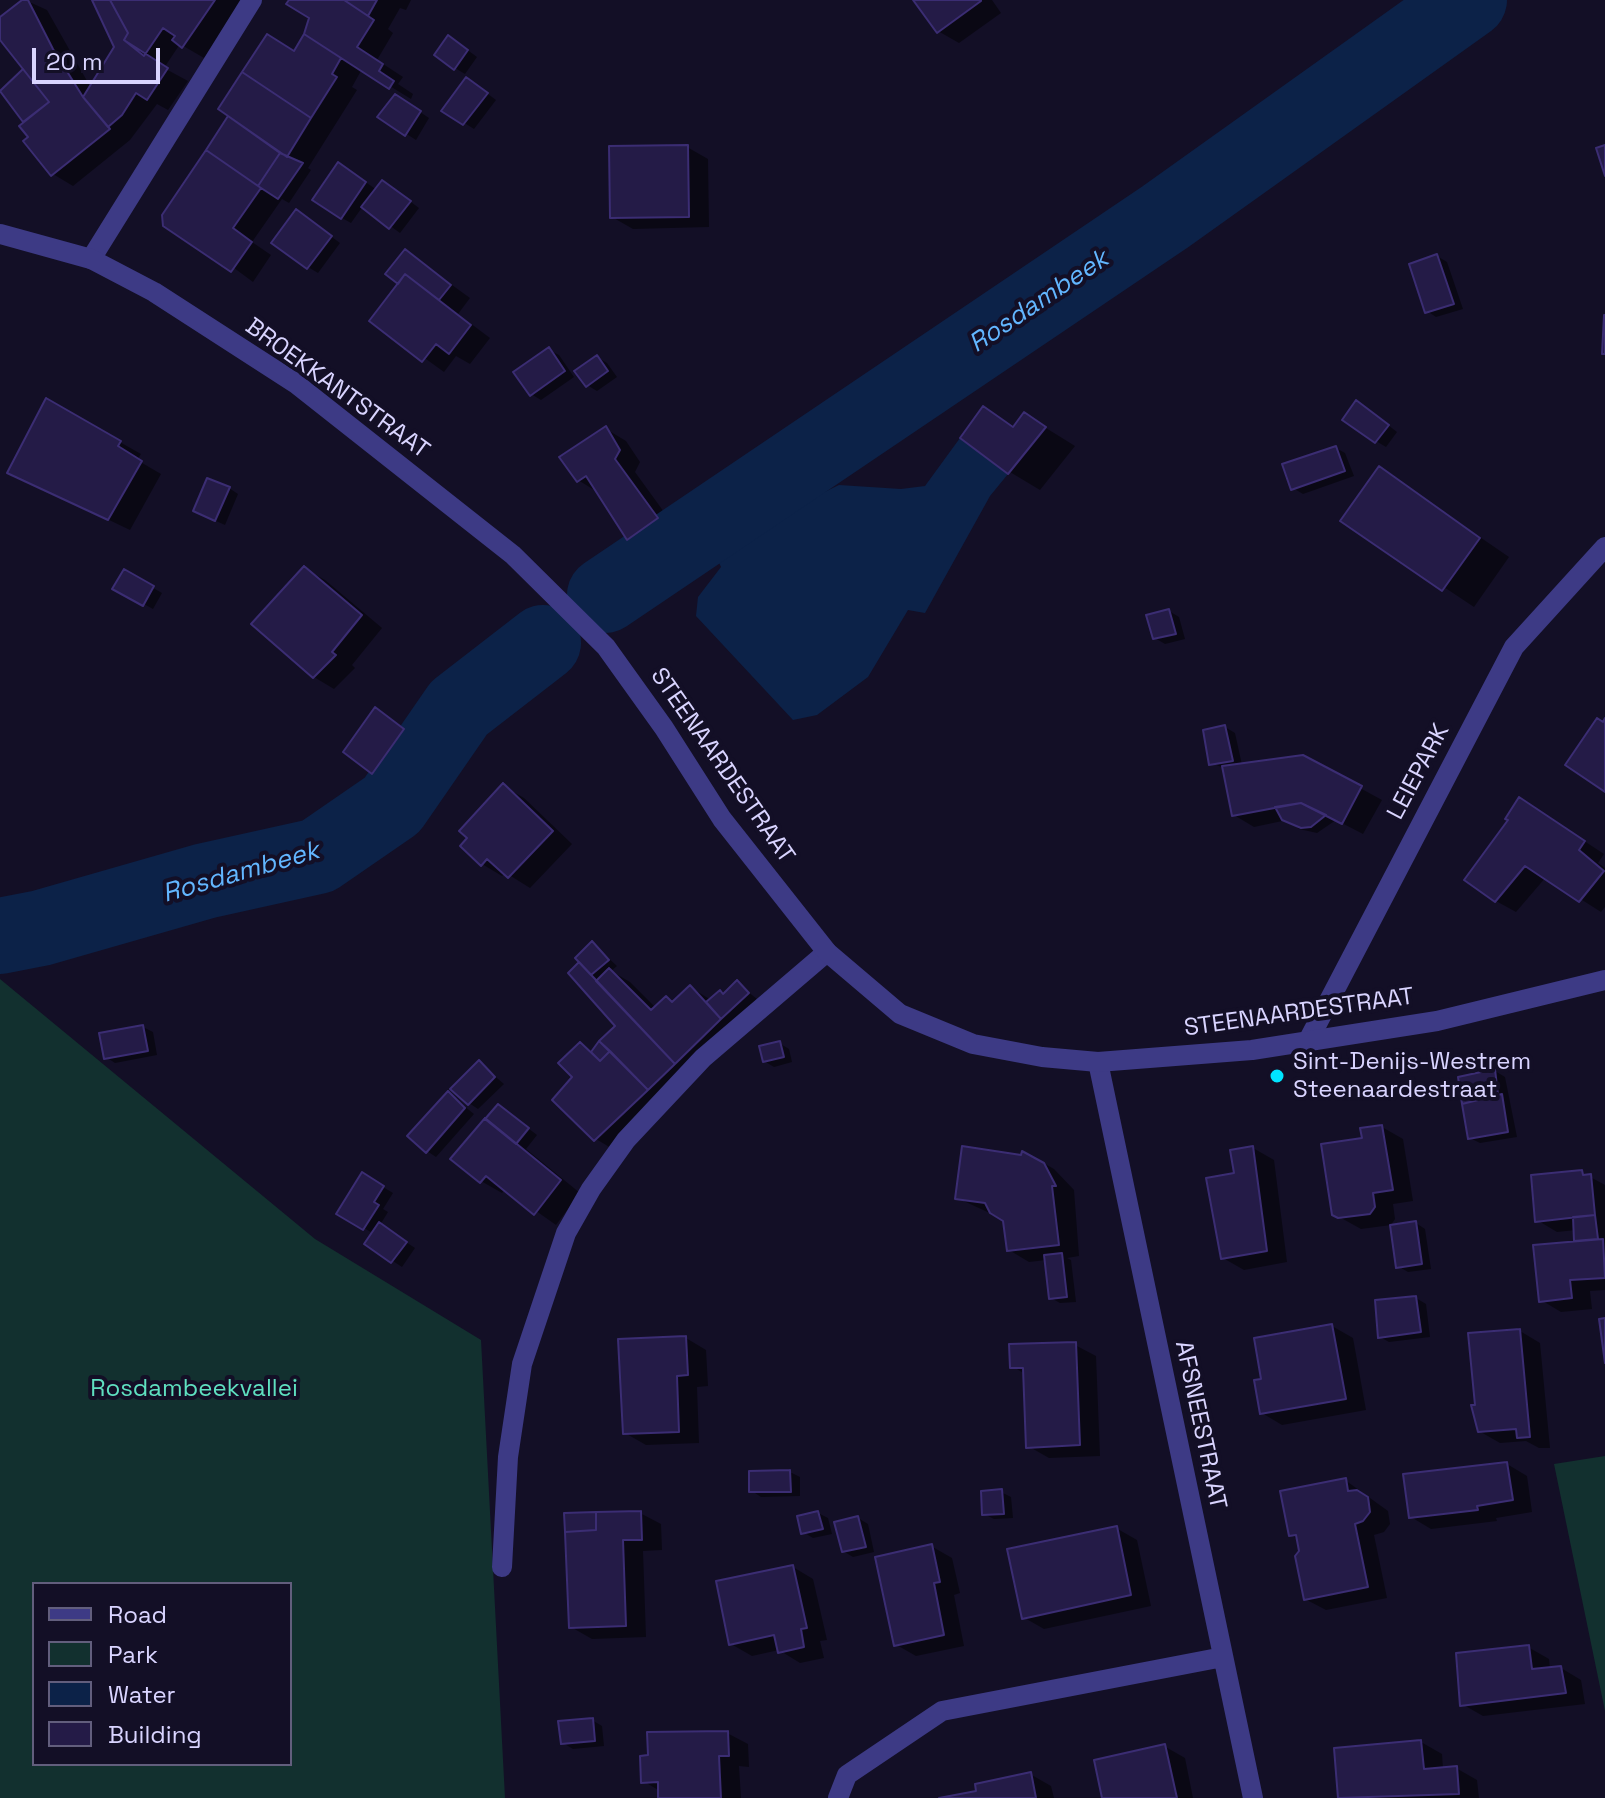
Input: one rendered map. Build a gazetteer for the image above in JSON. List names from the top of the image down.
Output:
{
  "streets": {
    "street": [
      "BROEKKANTSTRAAT",
      "STEENAARDESTRAAT",
      "LEIEPARK",
      "AFSNEESTRAAT"
    ]
  },
  "crossings": [
    ["BROEKKANTSTRAAT", "STEENAARDESTRAAT"],
    ["STEENAARDESTRAAT", "LEIEPARK"],
    ["STEENAARDESTRAAT", "AFSNEESTRAAT"]
  ],
  "water": ["Rosdambeek"],
  "parks": ["Rosdambeekvallei"],
  "places": ["Sint-Denijs-Westrem Steenaardestraat"],
  "legend": [
    "Road",
    "Park",
    "Water",
    "Building"
  ],
  "scale_bar": "20 m"
}
